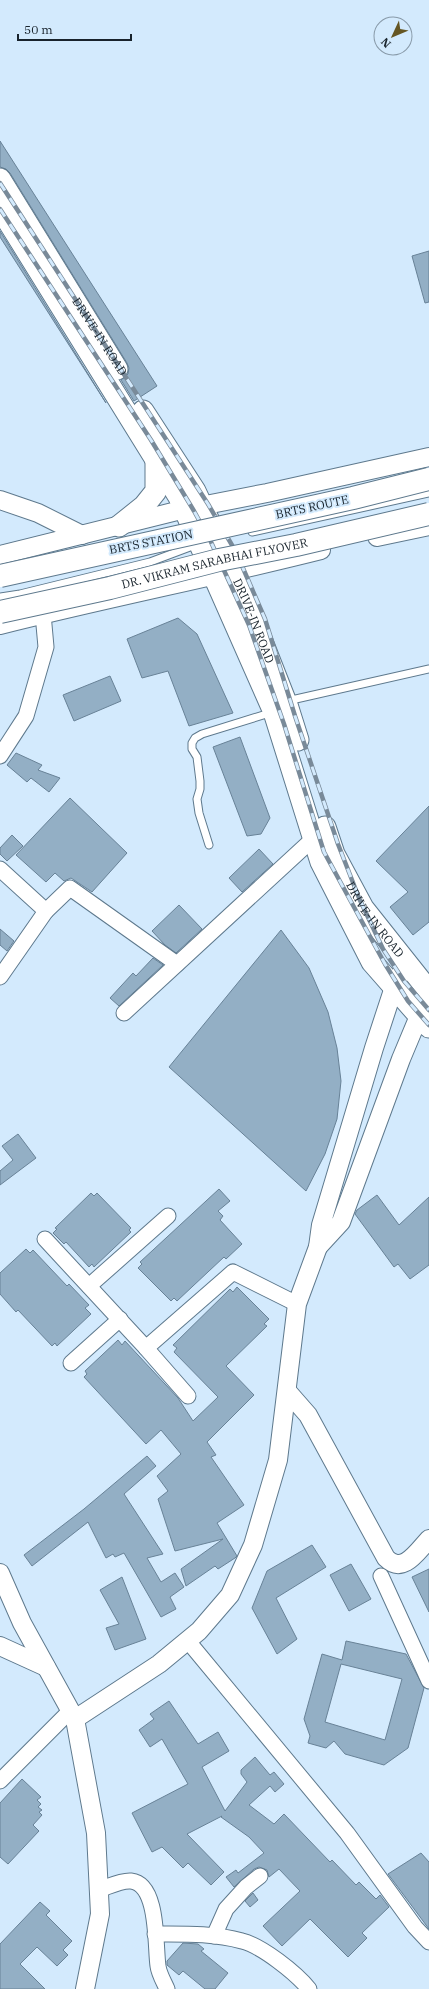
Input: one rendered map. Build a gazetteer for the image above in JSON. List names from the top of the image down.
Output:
{
  "streets": {
    "main road": ["DRIVE-IN ROAD", "DR. VIKRAM SARABHAI FLYOVER"],
    "lane": ["BRTS ROUTE", "BRTS STATION"]
  },
  "crossings": [
    ["DRIVE-IN ROAD", "BRTS STATION"]
  ],
  "scale_bar": "50 m",
  "north": "bottom left"
}
